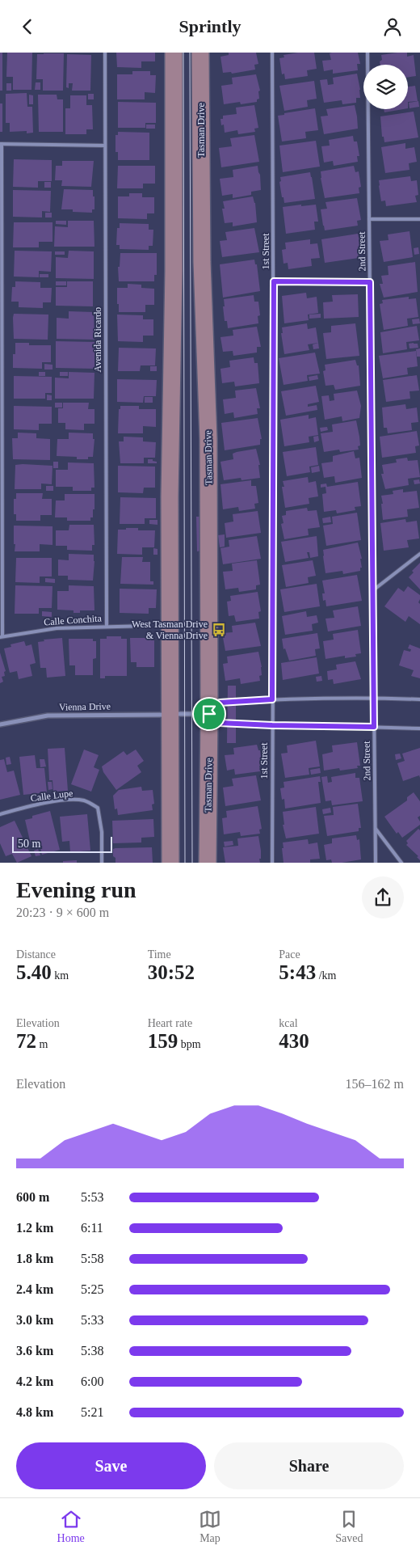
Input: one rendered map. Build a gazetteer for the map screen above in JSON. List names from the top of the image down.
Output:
{
  "streets": {
    "street": ["Tasman Drive", "Vienna Drive"],
    "lane": [
      "1st Street",
      "2nd Street",
      "Avenida Ricardo",
      "Calle Conchita",
      "Calle Lupe"
    ]
  },
  "crossings": [
    ["Tasman Drive", "Vienna Drive"],
    ["Avenida Ricardo", "Calle Conchita"]
  ],
  "places": {
    "bus stop": ["West Tasman Drive & Vienna Drive"]
  },
  "scale_bar": "50 m",
  "page": {
    "header": "Sprintly",
    "scale": "50 m",
    "heading": ["Evening run", "20:23 · 9 × 600 m"],
    "stats": [
      ["Distance", "5.40 km"],
      ["Time", "30:52"],
      ["Pace", "5:43 /km"],
      ["Elevation", "72 m"],
      ["Heart rate", "159 bpm"],
      ["kcal", "430"]
    ],
    "chart": ["Elevation", "156–162 m"],
    "list": [
      {
        "name": "600 m",
        "note": "5:53"
      },
      {
        "name": "1.2 km",
        "note": "6:11"
      },
      {
        "name": "1.8 km",
        "note": "5:58"
      },
      {
        "name": "2.4 km",
        "note": "5:25"
      },
      {
        "name": "3.0 km",
        "note": "5:33"
      },
      {
        "name": "3.6 km",
        "note": "5:38"
      },
      {
        "name": "4.2 km",
        "note": "6:00"
      },
      {
        "name": "4.8 km",
        "note": "5:21"
      }
    ],
    "buttons": ["Save", "Share"],
    "tabs": ["Home", "Map", "Saved"]
  }
}
